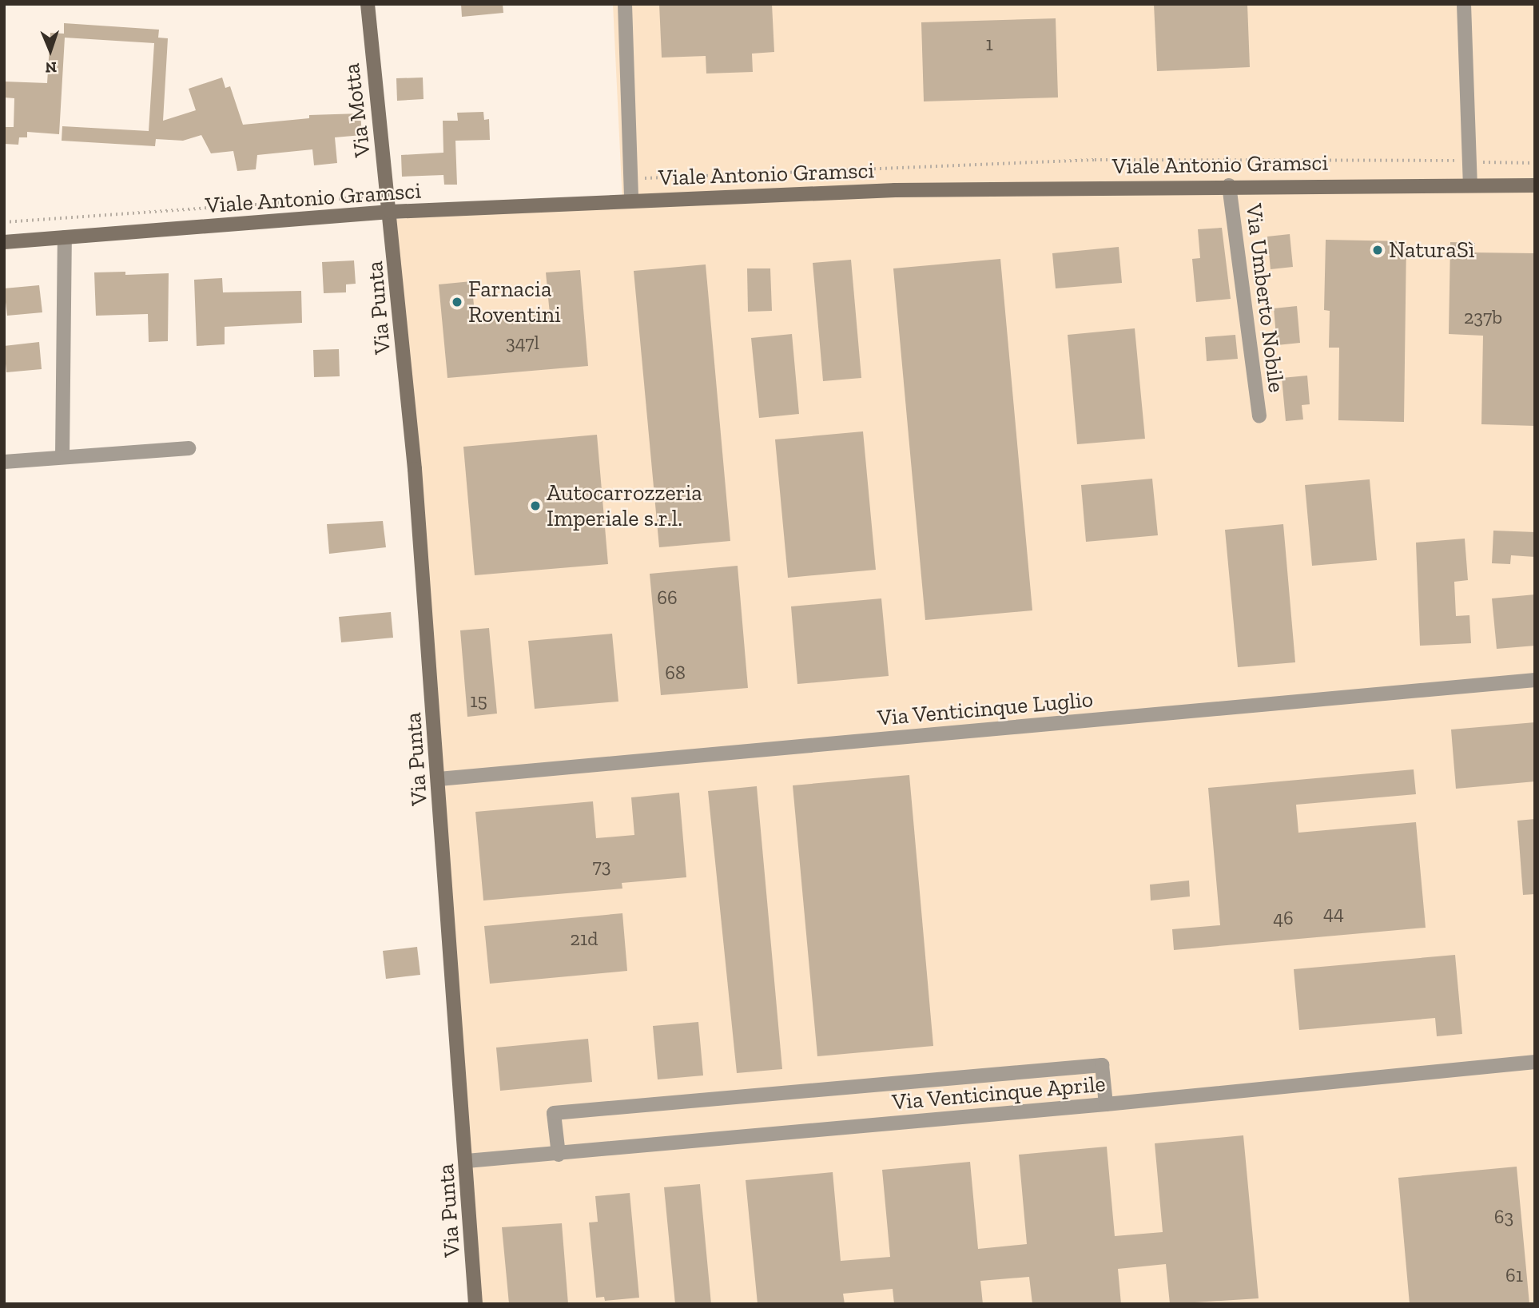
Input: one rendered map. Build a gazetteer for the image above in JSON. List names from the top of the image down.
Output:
{
  "streets": {
    "street": [
      "Via Motta",
      "Viale Antonio Gramsci",
      "Via Umberto Nobile",
      "Via Punta",
      "Via Venticinque Luglio",
      "Via Venticinque Aprile"
    ]
  },
  "crossings": [
    ["Via Motta", "Viale Antonio Gramsci"],
    ["Via Motta", "Via Punta"],
    ["Viale Antonio Gramsci", "Via Umberto Nobile"],
    ["Viale Antonio Gramsci", "Via Punta"],
    ["Via Punta", "Via Venticinque Luglio"],
    ["Via Punta", "Via Venticinque Aprile"]
  ],
  "places": ["NaturaSì", "Farnacia Roventini", "Autocarrozzeria Imperiale s.r.l."],
  "house_numbers": [
    "1",
    "237b",
    "347l",
    "66",
    "68",
    "15",
    "73",
    "44",
    "46",
    "21d",
    "63",
    "61"
  ],
  "north": "bottom"
}
